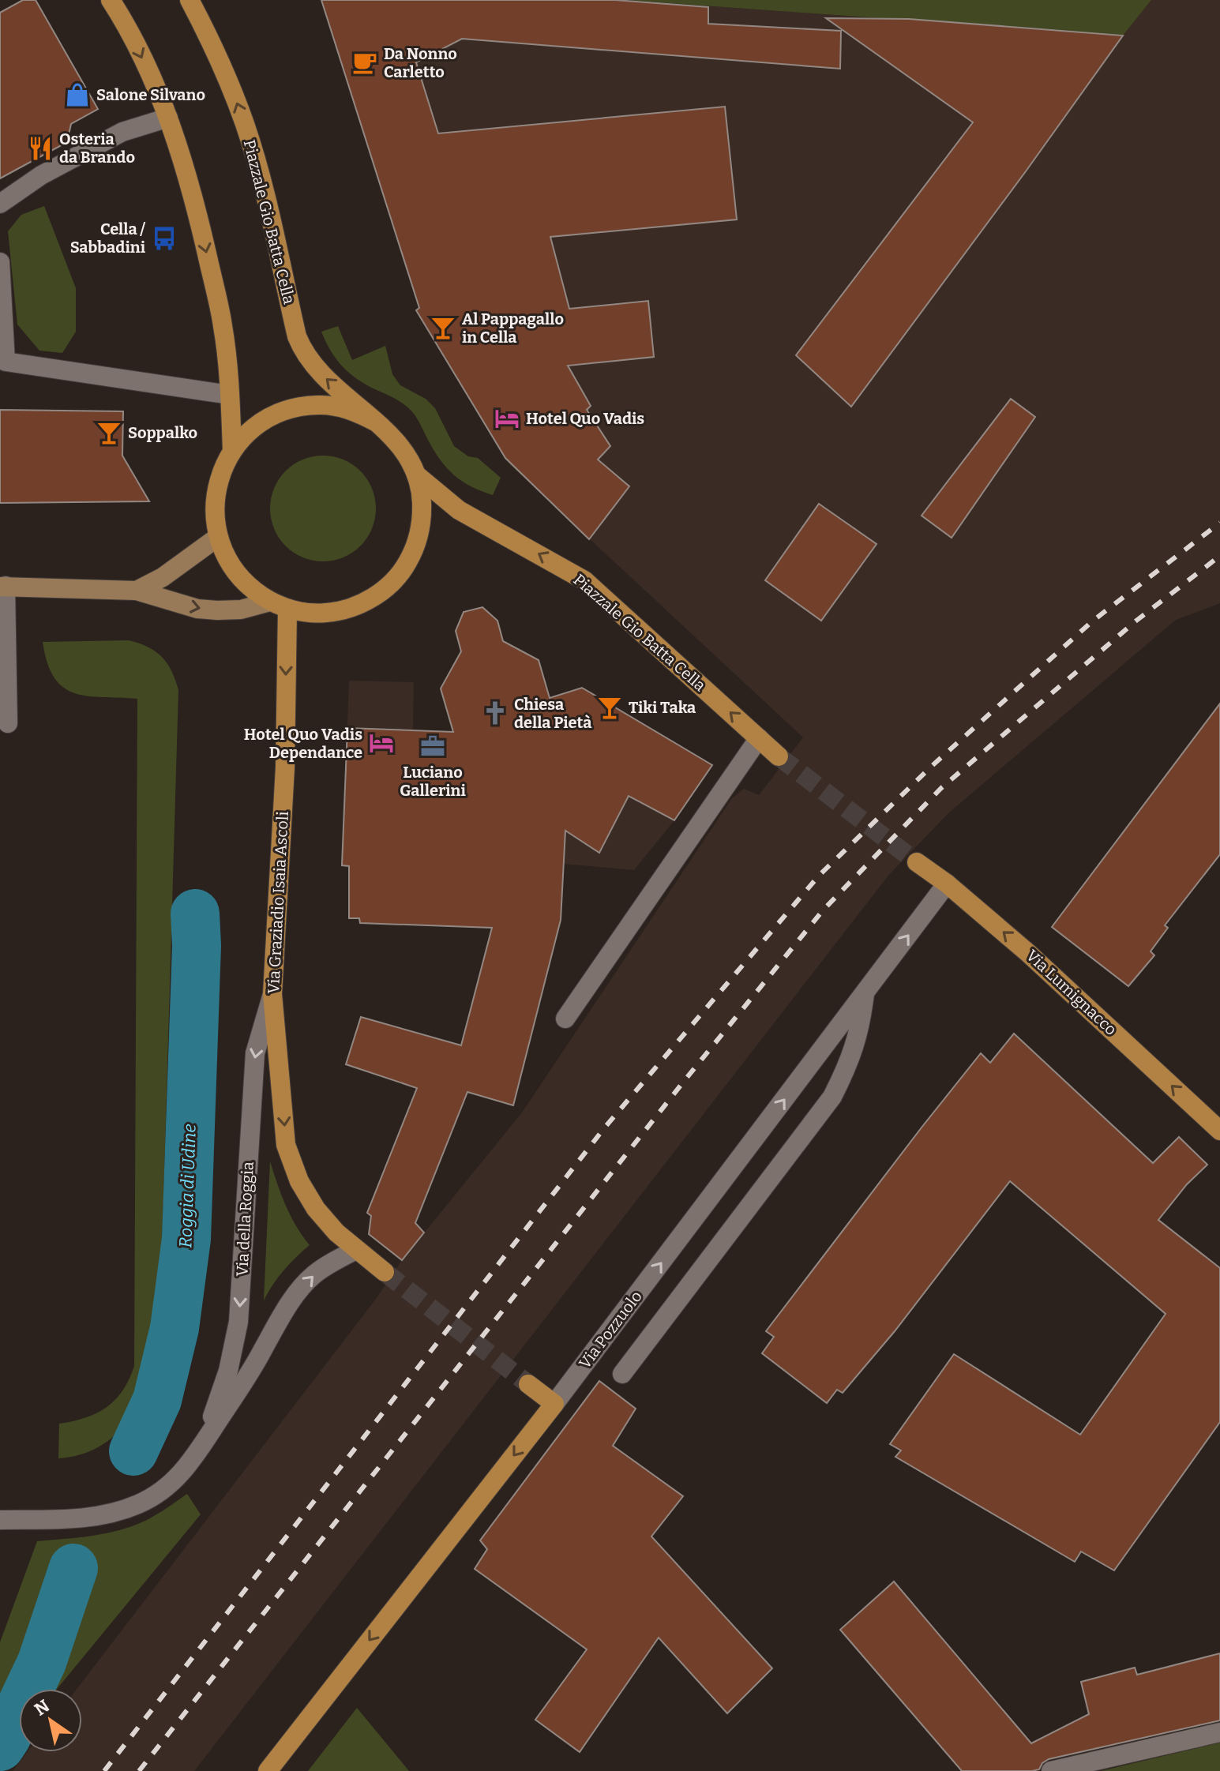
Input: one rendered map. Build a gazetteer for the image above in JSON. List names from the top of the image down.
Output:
{
  "streets": {
    "main road": [
      "Piazzale Gio Batta Cella",
      "Via Graziadio Isaia Ascoli",
      "Via Lumignacco",
      "Via Pozzuolo"
    ],
    "street": ["Via della Roggia"]
  },
  "crossings": [
    ["Piazzale Gio Batta Cella", "Via Graziadio Isaia Ascoli"],
    ["Via Graziadio Isaia Ascoli", "Via della Roggia"],
    ["Via Lumignacco", "Via Pozzuolo"]
  ],
  "one_way": ["Via Graziadio Isaia Ascoli", "Via Lumignacco"],
  "water": ["Roggia di Udine"],
  "places": {
    "cafe": ["Da Nonno Carletto"],
    "shop": ["Salone Silvano"],
    "restaurant": ["Osteria da Brando"],
    "bus stop": ["Cella / Sabbadini"],
    "bar": ["Al Pappagallo in Cella", "Soppalko", "Tiki Taka"],
    "hotel": ["Hotel Quo Vadis", "Hotel Quo Vadis Dependance"],
    "church": ["Chiesa della Pietà"],
    "office": ["Luciano Gallerini"]
  },
  "north": "top left"
}
